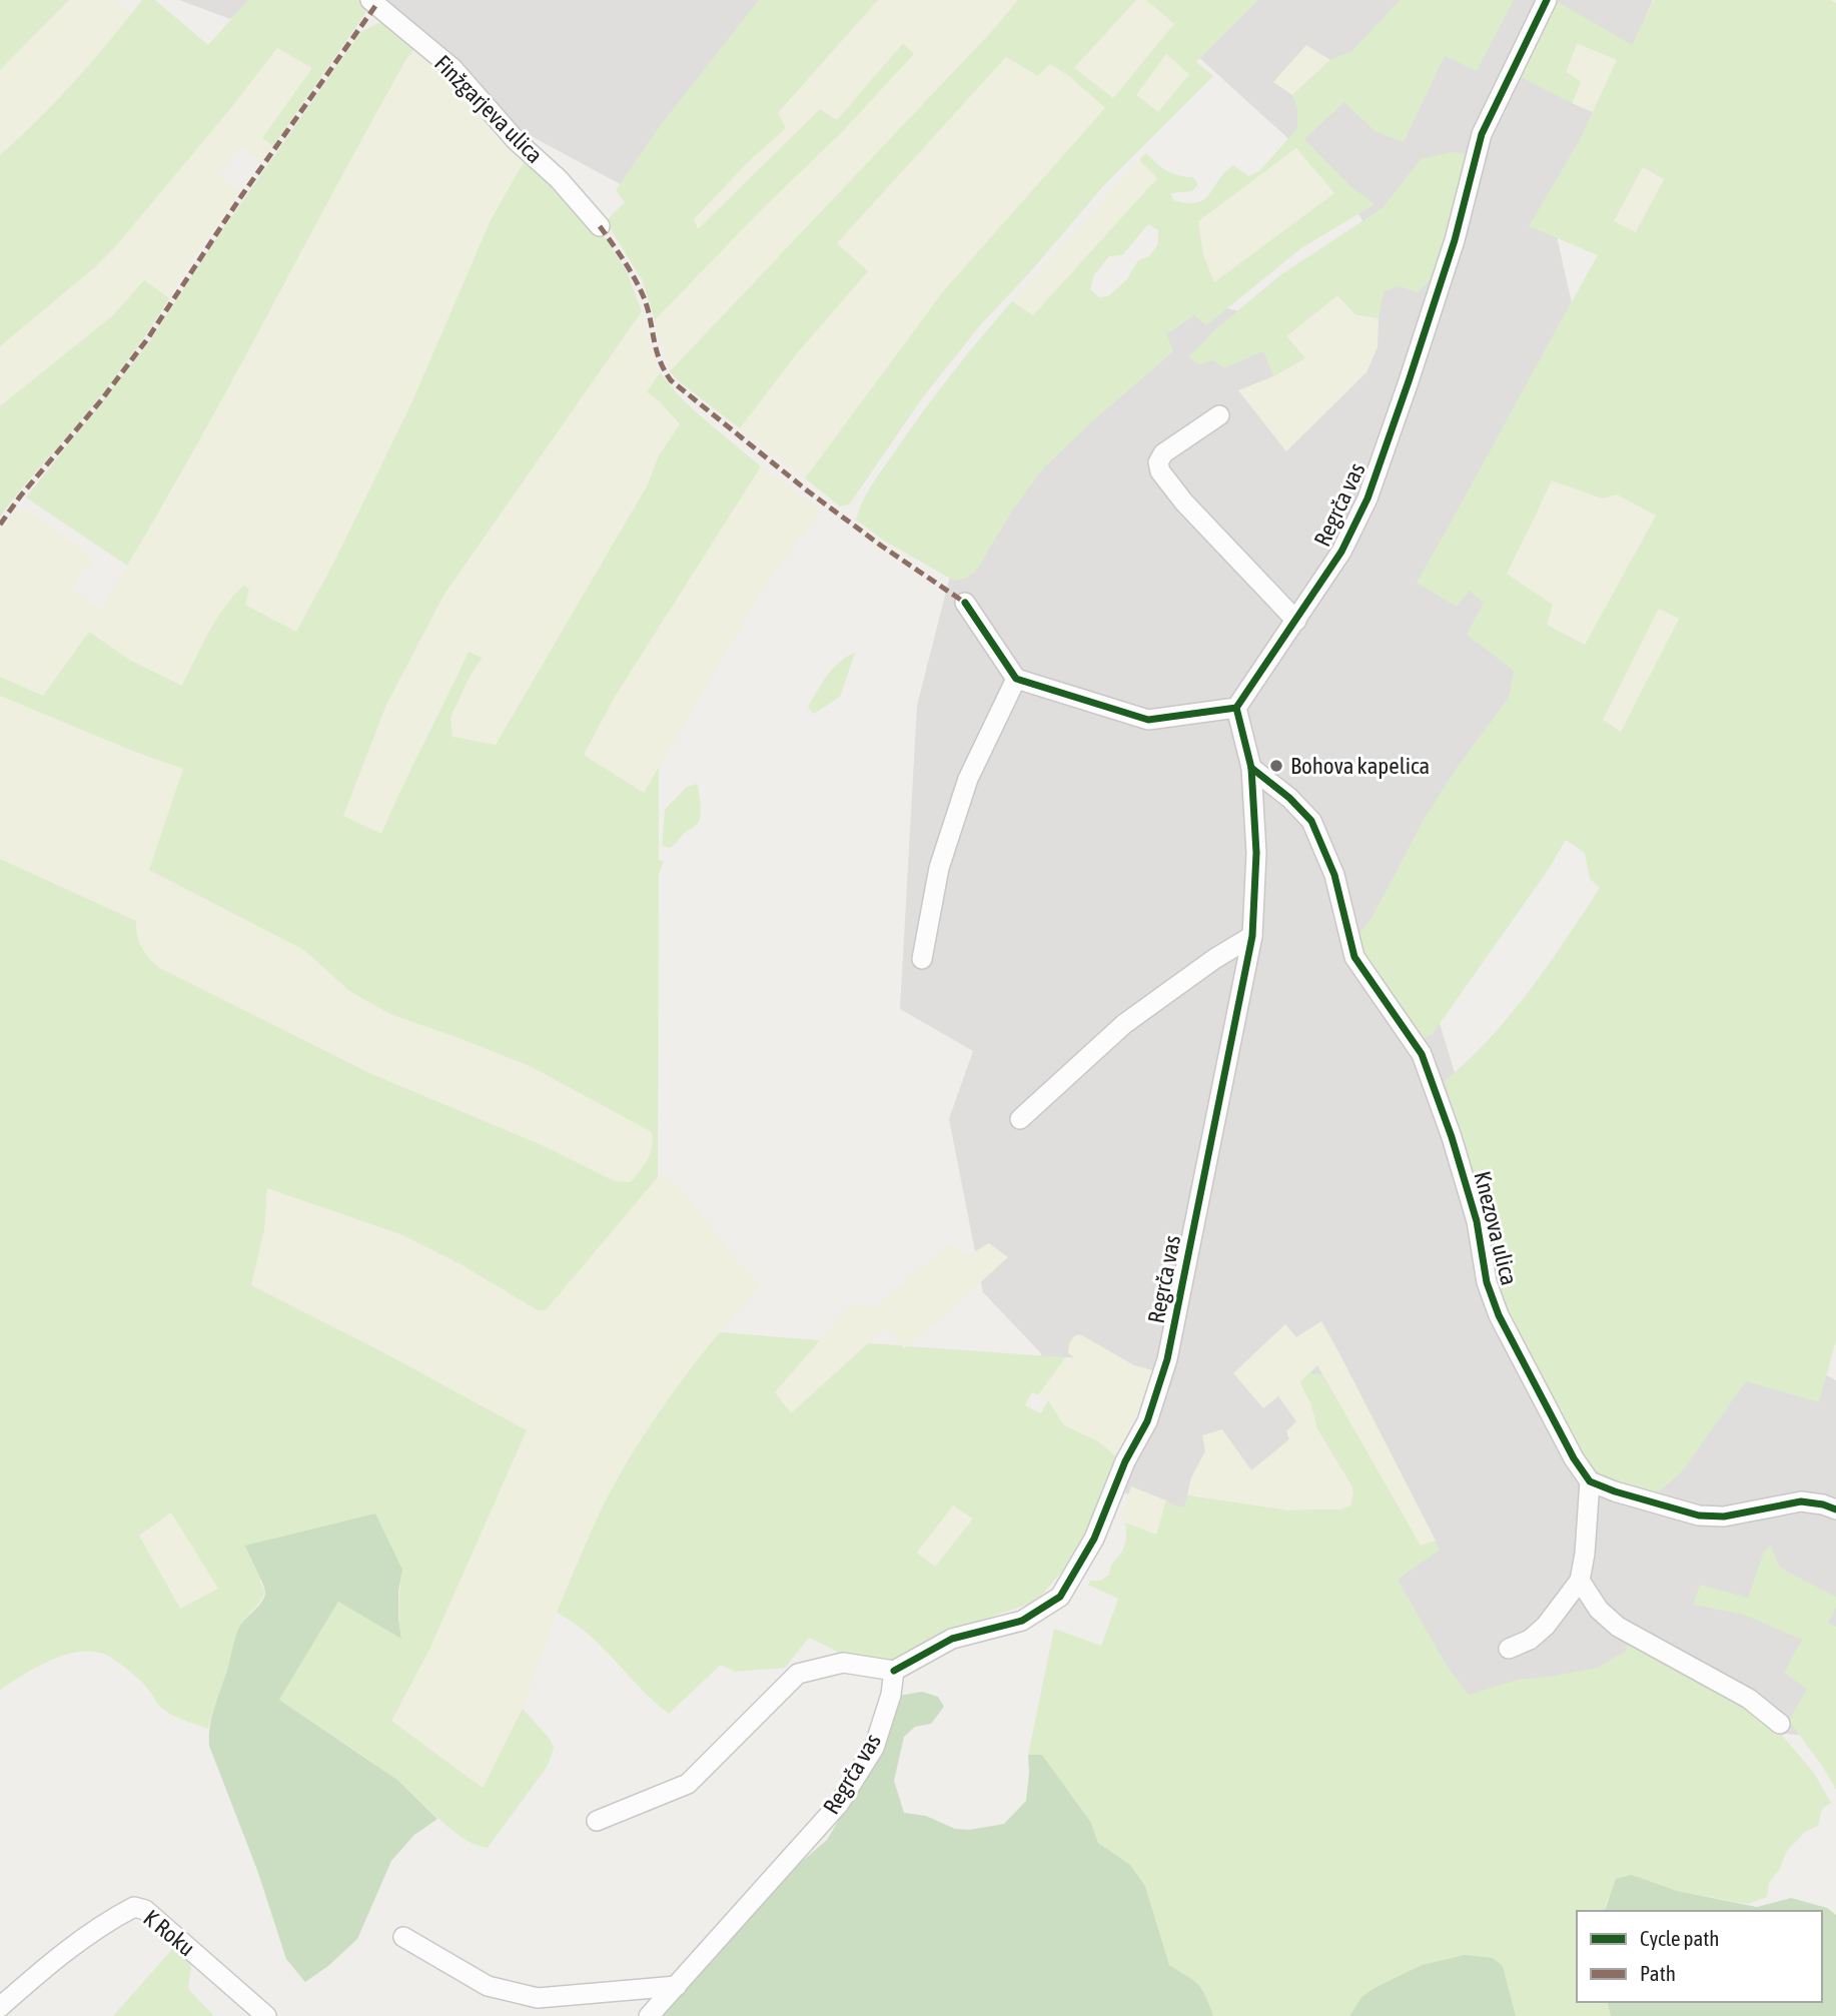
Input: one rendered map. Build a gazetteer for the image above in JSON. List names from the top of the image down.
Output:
{
  "streets": {
    "street": [
      "Finžgarjeva ulica",
      "Regrča vas",
      "Knezova ulica",
      "K Roku"
    ]
  },
  "crossings": [
    ["Regrča vas", "Knezova ulica"]
  ],
  "places": ["Bohova kapelica"],
  "legend": ["Cycle path", "Path"]
}
